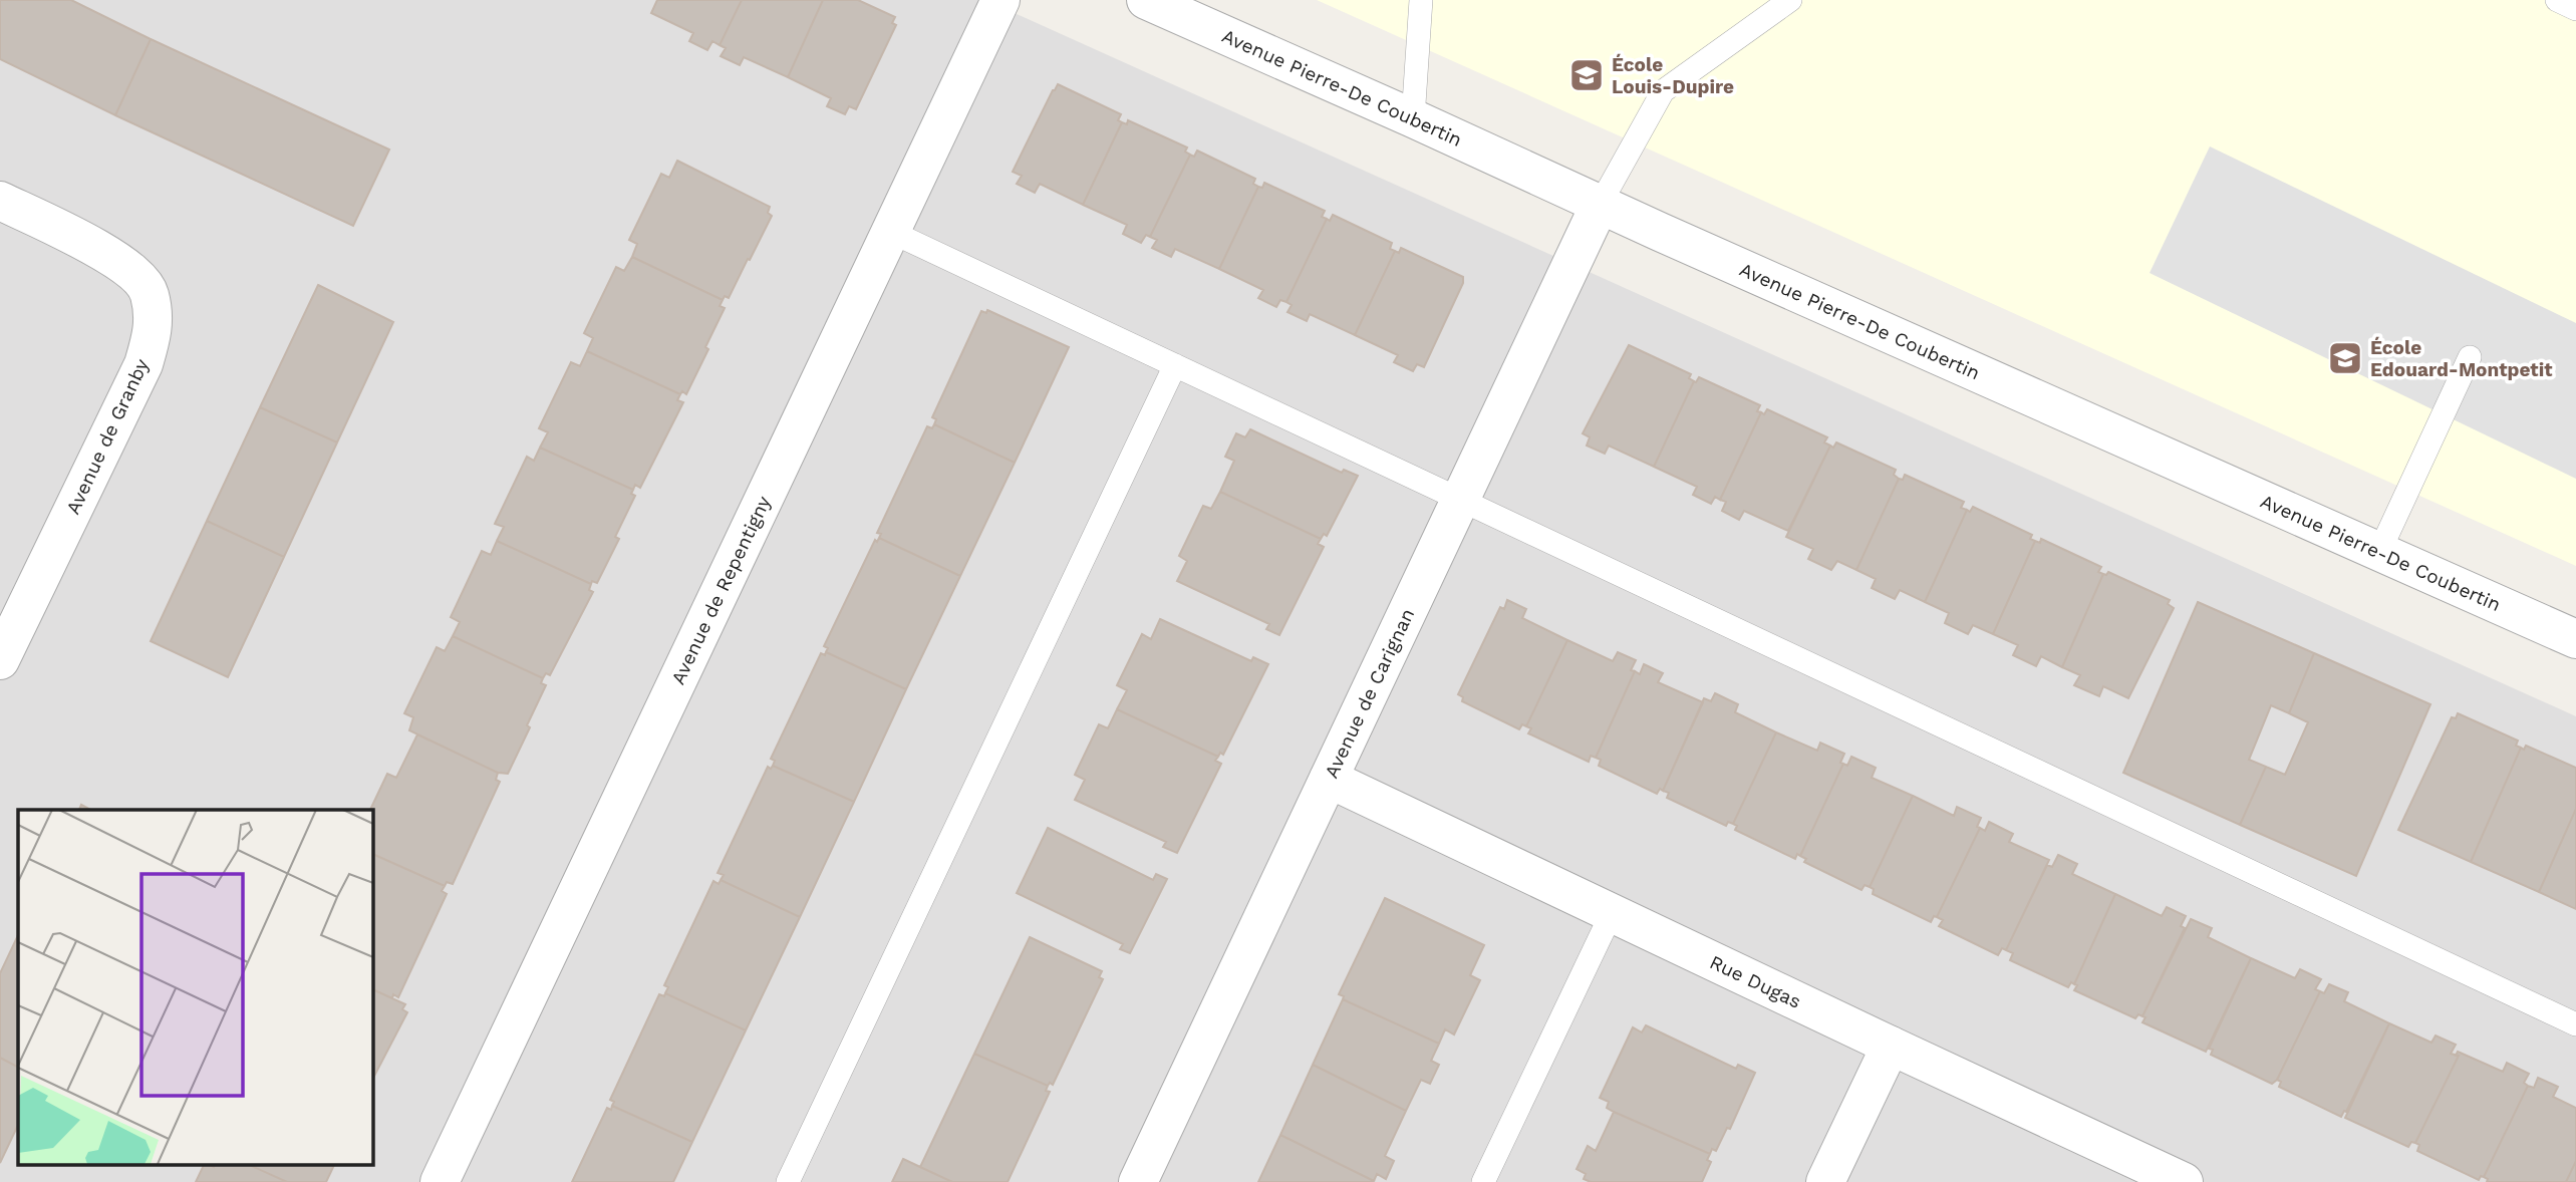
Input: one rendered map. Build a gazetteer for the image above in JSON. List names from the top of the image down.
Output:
{
  "streets": {
    "street": [
      "Avenue Pierre-De Coubertin",
      "Avenue de Granby",
      "Avenue de Repentigny",
      "Avenue de Carignan",
      "Rue Dugas"
    ]
  },
  "crossings": [
    ["Avenue Pierre-De Coubertin", "Avenue de Carignan"],
    ["Avenue de Carignan", "Rue Dugas"]
  ],
  "places": {
    "school or university": ["École Louis-Dupire", "École Edouard-Montpetit"]
  }
}
